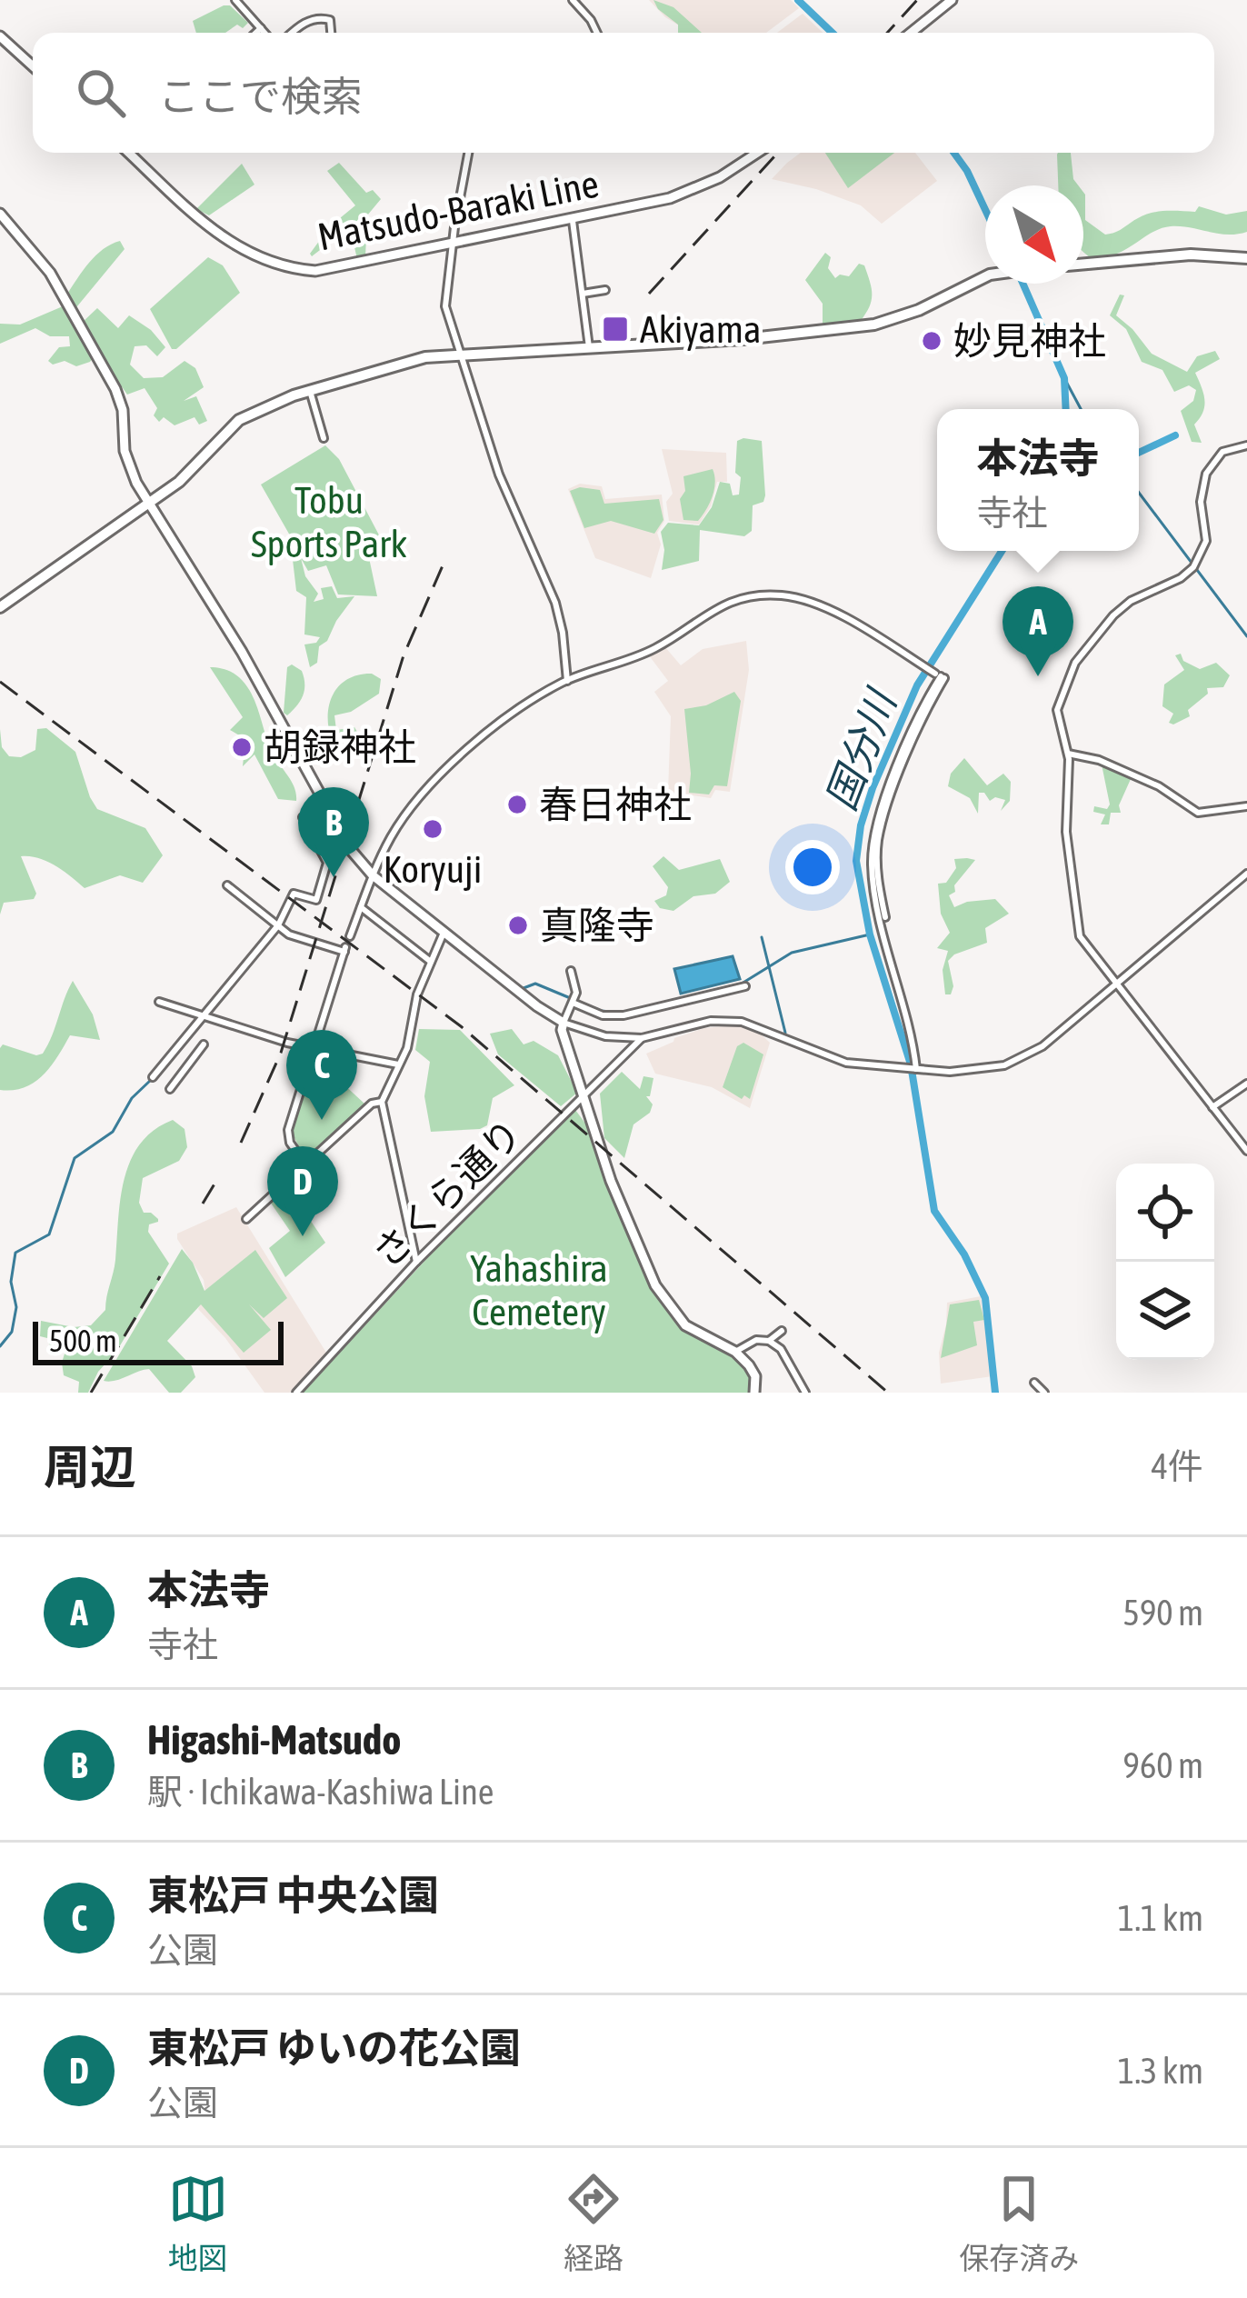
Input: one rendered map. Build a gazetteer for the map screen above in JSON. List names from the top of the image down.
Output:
{
  "streets": {
    "main road": ["Matsudo-Baraki Line"],
    "street": ["さくら通り"]
  },
  "water": ["国分川"],
  "parks": ["Tobu Sports Park", "Yahashira Cemetery"],
  "places": {
    "transit": ["Akiyama"],
    "other": [
      "妙見神社",
      "胡録神社",
      "春日神社",
      "Koryuji",
      "真隆寺"
    ]
  },
  "scale_bar": "500 m",
  "north": "bottom right",
  "page": {
    "search": "ここで検索",
    "popup": ["本法寺", "寺社"],
    "pins": [
      "A",
      "B",
      "C",
      "D"
    ],
    "scale": "500 m",
    "heading": ["周辺", "4件"],
    "list": [
      {
        "mark": "A",
        "name": "本法寺",
        "note": "寺社",
        "value": "590 m"
      },
      {
        "mark": "B",
        "name": "Higashi-Matsudo",
        "note": "駅 · Ichikawa-Kashiwa Line",
        "value": "960 m"
      },
      {
        "mark": "C",
        "name": "東松戸 中央公園",
        "note": "公園",
        "value": "1.1 km"
      },
      {
        "mark": "D",
        "name": "東松戸 ゆいの花公園",
        "note": "公園",
        "value": "1.3 km"
      }
    ],
    "nav": ["地図", "経路", "保存済み"]
  }
}
